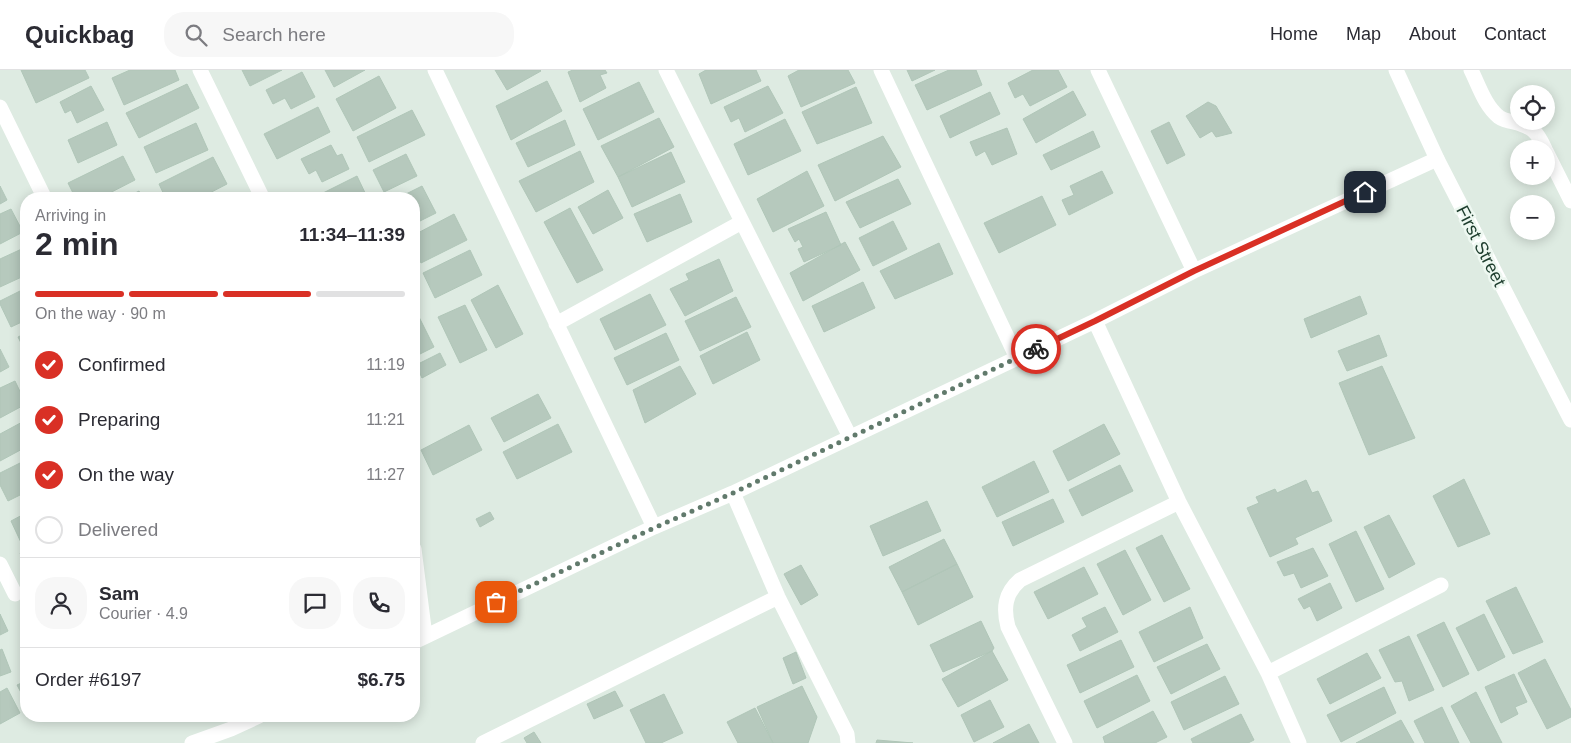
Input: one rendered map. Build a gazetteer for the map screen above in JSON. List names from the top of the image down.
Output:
{
  "streets": {
    "street": ["First Street"]
  },
  "page": {
    "header": "Quickbag",
    "search": "Search here",
    "nav": [
      "Home",
      "Map",
      "About",
      "Contact"
    ],
    "map_buttons": ["+", "−"],
    "heading": ["2 min", "Arriving in", "11:34–11:39"],
    "panel": [
      "Sam",
      "Courier · 4.9",
      "Order #6197",
      "$6.75"
    ],
    "bar": "On the way · 90 m",
    "list": [
      ["Confirmed", "11:19"],
      ["Preparing", "11:21"],
      ["On the way", "11:27"],
      "Delivered"
    ]
  }
}
